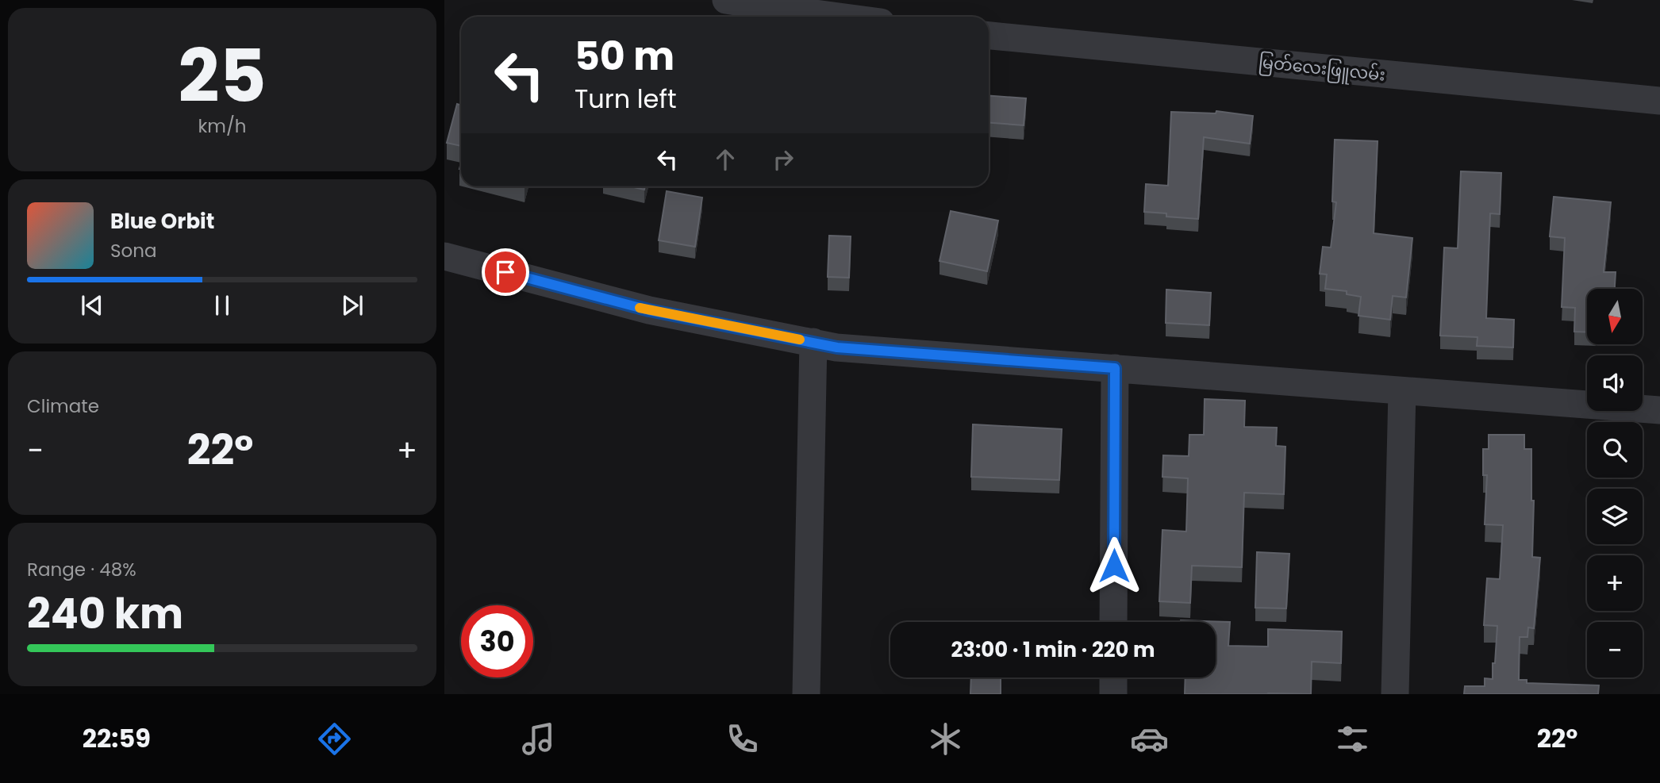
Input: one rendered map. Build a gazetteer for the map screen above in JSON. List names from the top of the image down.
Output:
{
  "streets": {
    "street": ["မြတ်လေးဖြူလမ်း"]
  },
  "north": "bottom",
  "page": {
    "tile": [
      ["25", "km/h"],
      "Climate",
      ["Range · 48%", "240 km"]
    ],
    "turn": ["50 m", "Turn left"],
    "song": ["Blue Orbit", "Sona"],
    "map_buttons": ["+", "−"],
    "heat": ["−", "22°", "+"],
    "limit": "30",
    "trip": "23:00 · 1 min · 220 m",
    "tabs": ["22:59", "22°"]
  }
}
